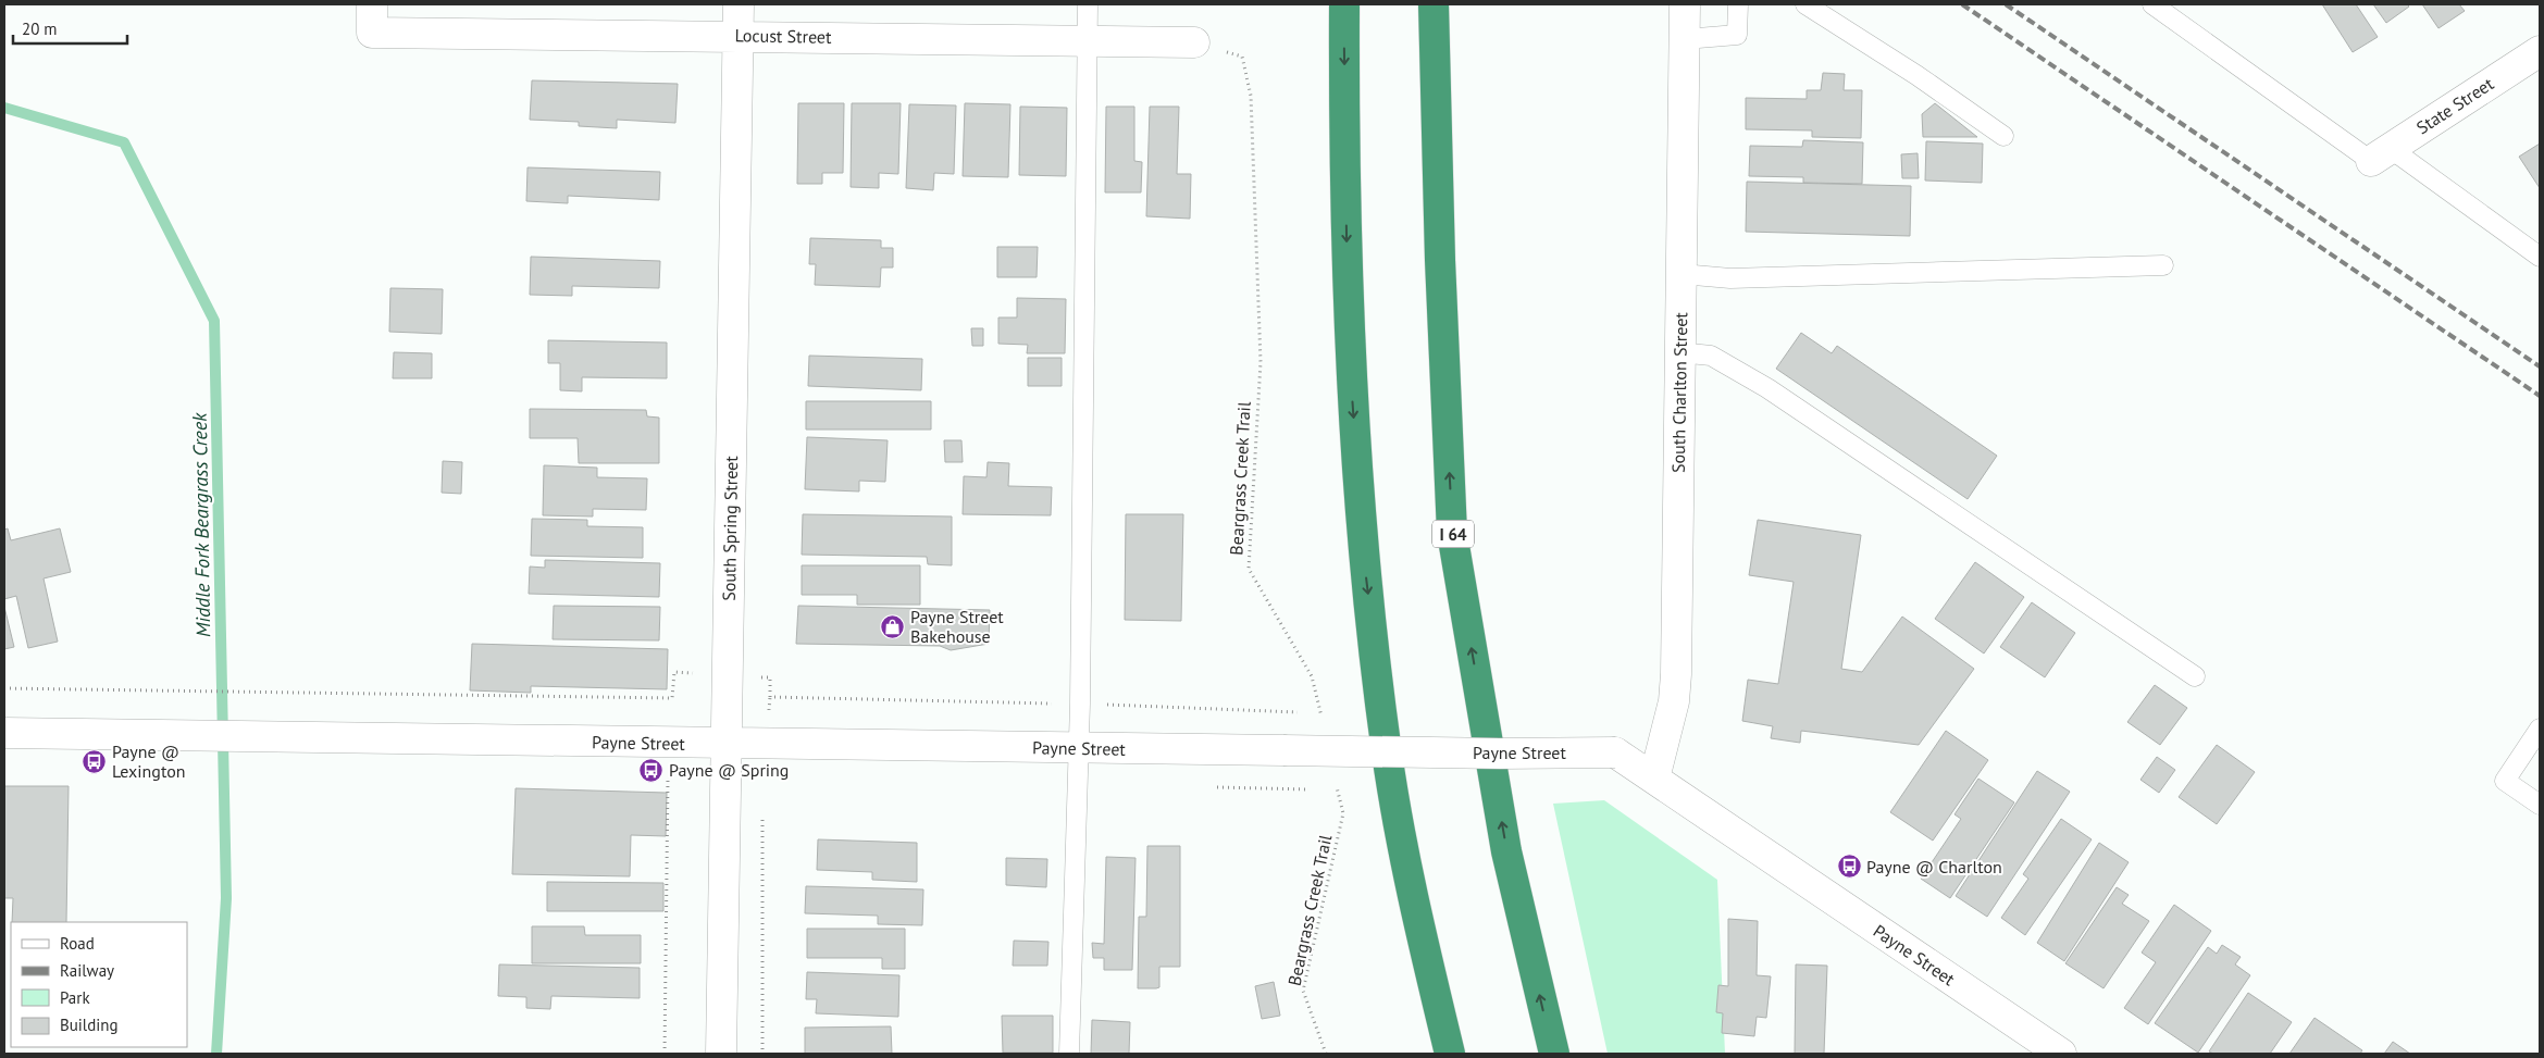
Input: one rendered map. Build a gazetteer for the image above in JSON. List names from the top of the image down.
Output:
{
  "streets": {
    "highway": ["I 64"],
    "street": [
      "Locust Street",
      "State Street",
      "South Charlton Street",
      "South Spring Street",
      "Payne Street"
    ],
    "path": ["Beargrass Creek Trail"]
  },
  "crossings": [
    ["Locust Street", "Beargrass Creek Trail"],
    ["Locust Street", "South Spring Street"],
    ["South Charlton Street", "Payne Street"],
    ["South Spring Street", "Payne Street"]
  ],
  "water": ["Middle Fork Beargrass Creek"],
  "places": {
    "shop": ["Payne Street Bakehouse"],
    "bus stop": ["Payne @ Lexington", "Payne @ Spring", "Payne @ Charlton"]
  },
  "legend": [
    "Road",
    "Railway",
    "Park",
    "Building"
  ],
  "scale_bar": "20 m"
}
